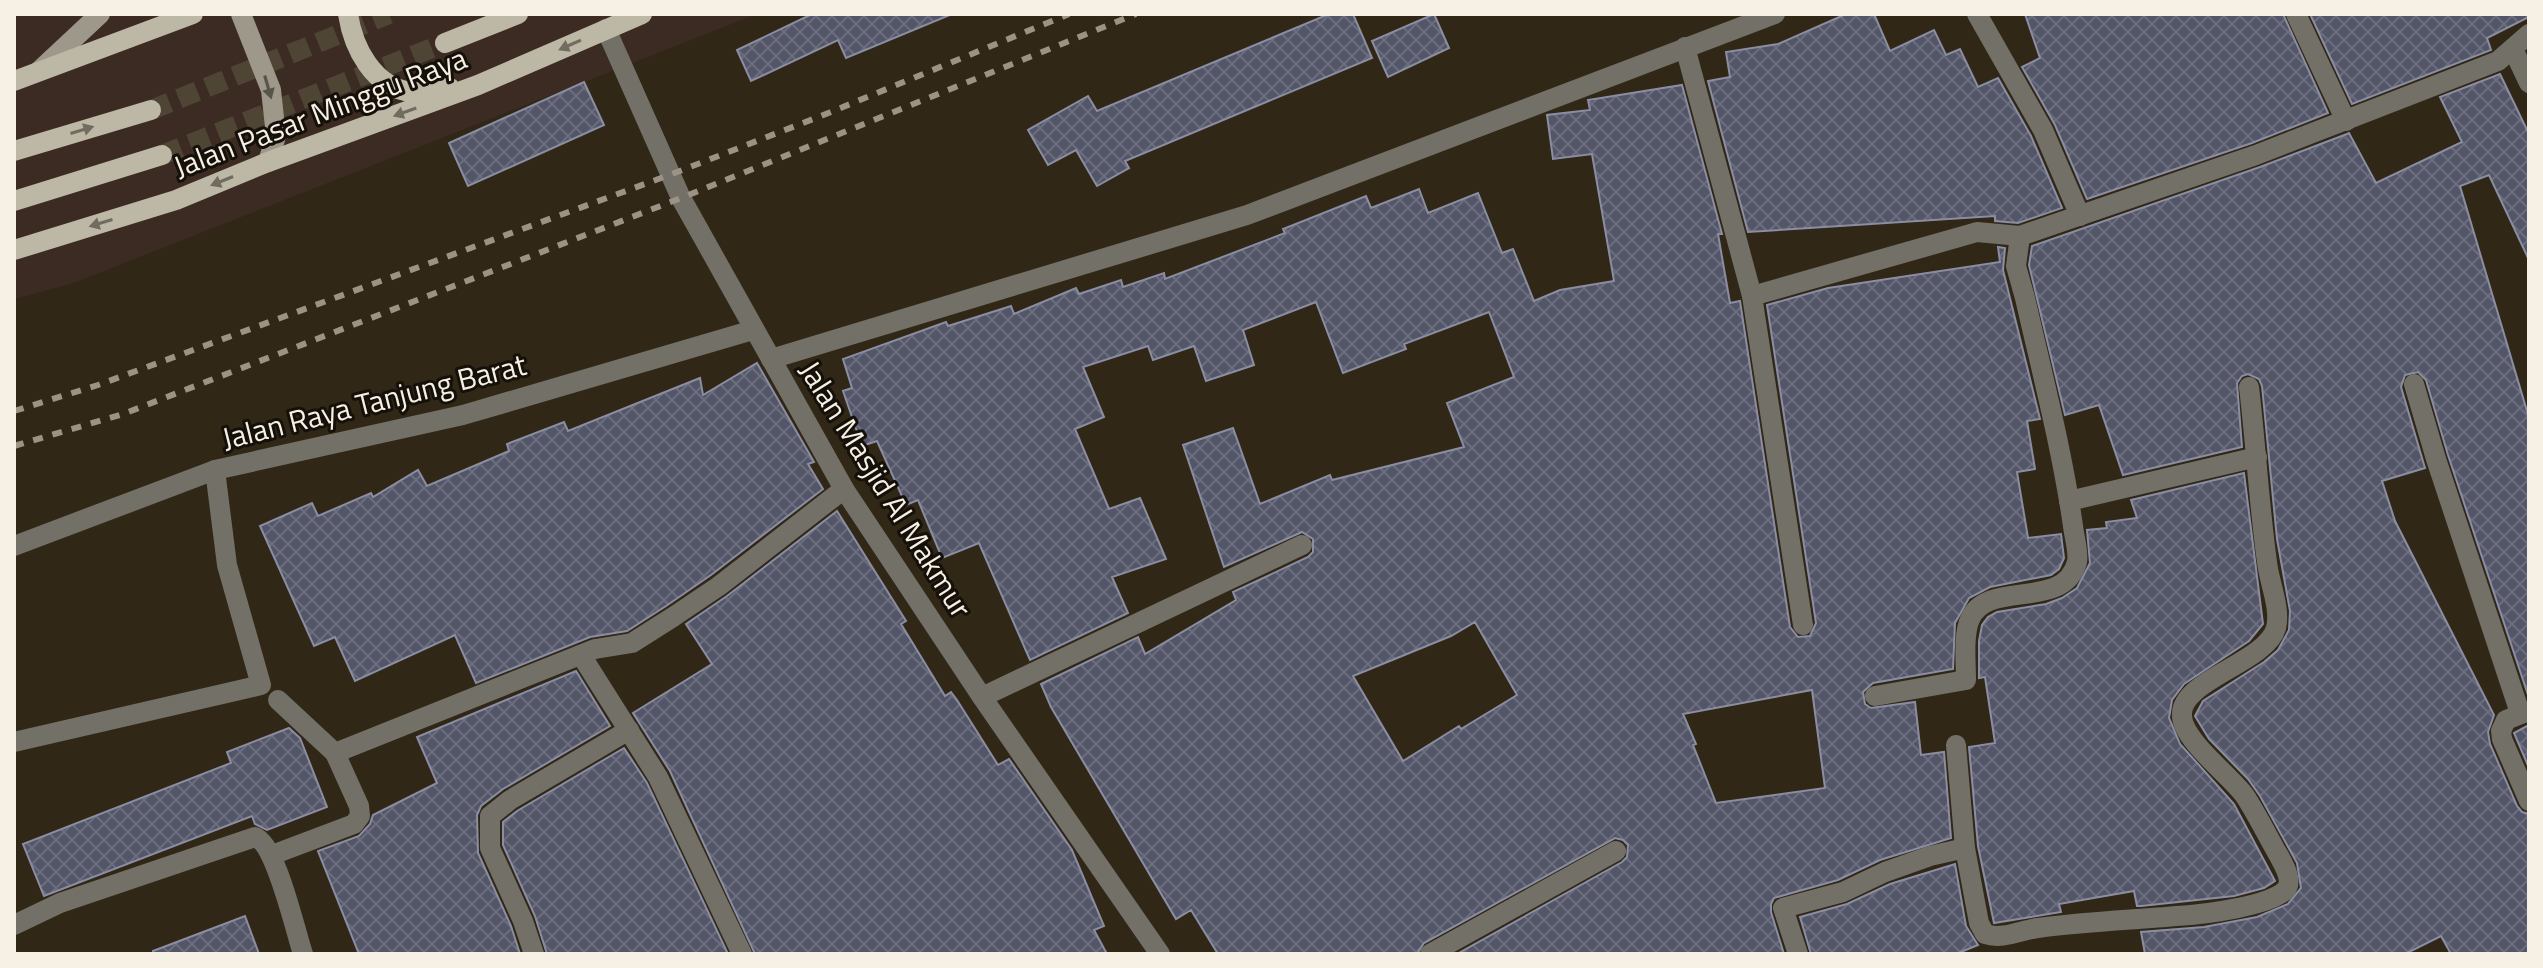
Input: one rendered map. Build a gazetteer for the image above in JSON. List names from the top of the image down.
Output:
{
  "streets": {
    "main road": ["Jalan Pasar Minggu Raya"],
    "street": ["Jalan Raya Tanjung Barat", "Jalan Masjid Al Makmur"]
  },
  "crossings": [
    ["Jalan Pasar Minggu Raya", "Jalan Masjid Al Makmur"],
    ["Jalan Raya Tanjung Barat", "Jalan Masjid Al Makmur"]
  ]
}
